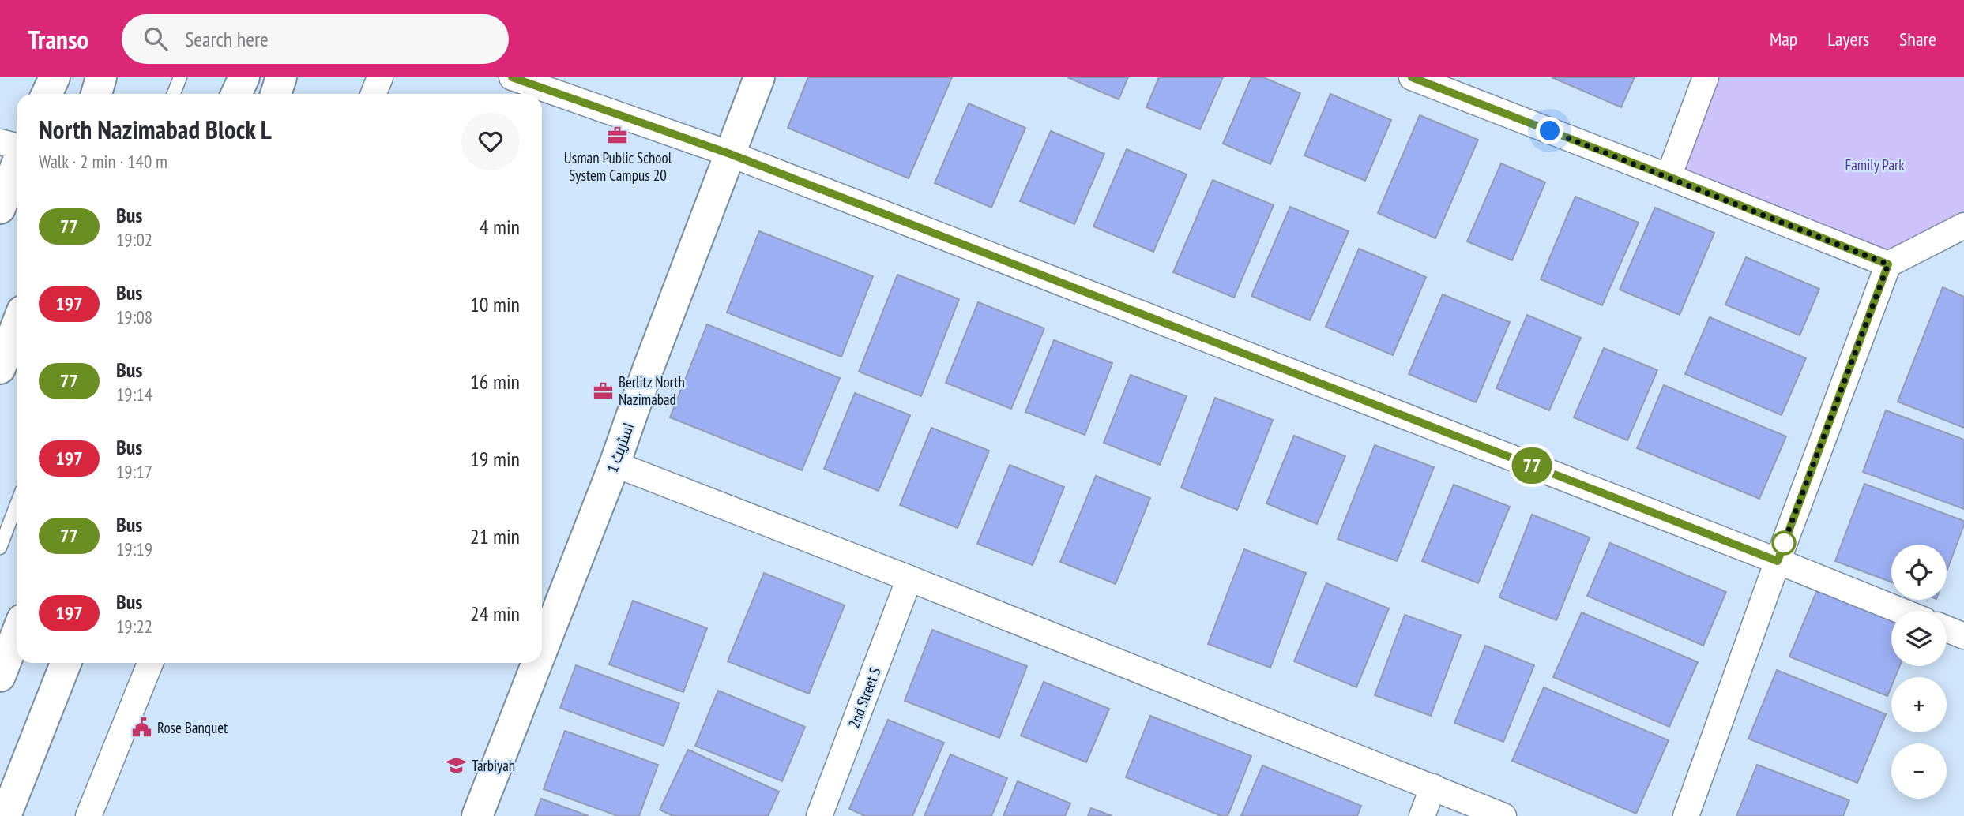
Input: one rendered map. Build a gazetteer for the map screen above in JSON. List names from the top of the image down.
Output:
{
  "streets": {
    "street": ["اسٹریٹ 1", "2nd Street S"]
  },
  "parks": ["Family Park"],
  "places": {
    "office": ["Usman Public School System Campus 20", "Berlitz North Nazimabad"],
    "public building": ["Rose Banquet"],
    "school or university": ["Tarbiyah"]
  },
  "lines": ["bus line 77"],
  "page": {
    "header": "Transo",
    "search": "Search here",
    "nav": ["Map", "Layers", "Share"],
    "on_map": "77",
    "heading": ["North Nazimabad Block L", "Walk · 2 min · 140 m"],
    "list": [
      {
        "mark": "77",
        "name": "Bus",
        "note": "19:02",
        "value": "4 min"
      },
      {
        "mark": "197",
        "name": "Bus",
        "note": "19:08",
        "value": "10 min"
      },
      {
        "mark": "77",
        "name": "Bus",
        "note": "19:14",
        "value": "16 min"
      },
      {
        "mark": "197",
        "name": "Bus",
        "note": "19:17",
        "value": "19 min"
      },
      {
        "mark": "77",
        "name": "Bus",
        "note": "19:19",
        "value": "21 min"
      },
      {
        "mark": "197",
        "name": "Bus",
        "note": "19:22",
        "value": "24 min"
      }
    ],
    "map_buttons": ["+", "−"]
  }
}
